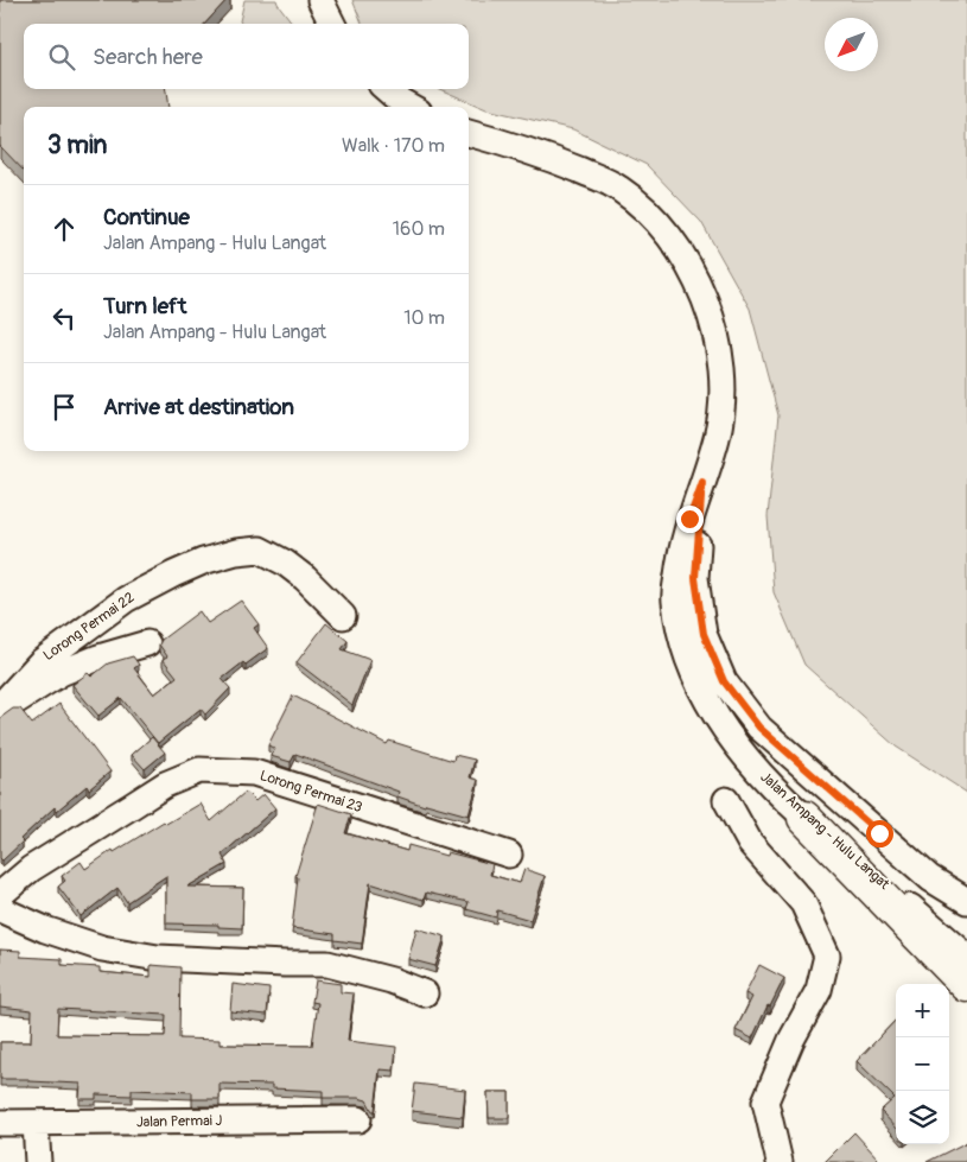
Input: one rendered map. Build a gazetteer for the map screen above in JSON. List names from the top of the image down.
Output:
{
  "streets": {
    "street": [
      "Lorong Permai 22",
      "Lorong Permai 23",
      "Jalan Ampang - Hulu Langat",
      "Jalan Permai J"
    ]
  },
  "north": "bottom left",
  "page": {
    "search": "Search here",
    "heading": ["3 min", "Walk · 170 m"],
    "list": [
      ["Continue", "Jalan Ampang - Hulu Langat", "160 m"],
      ["Turn left", "Jalan Ampang - Hulu Langat", "10 m"],
      "Arrive at destination"
    ],
    "map_buttons": ["+", "−"]
  }
}
